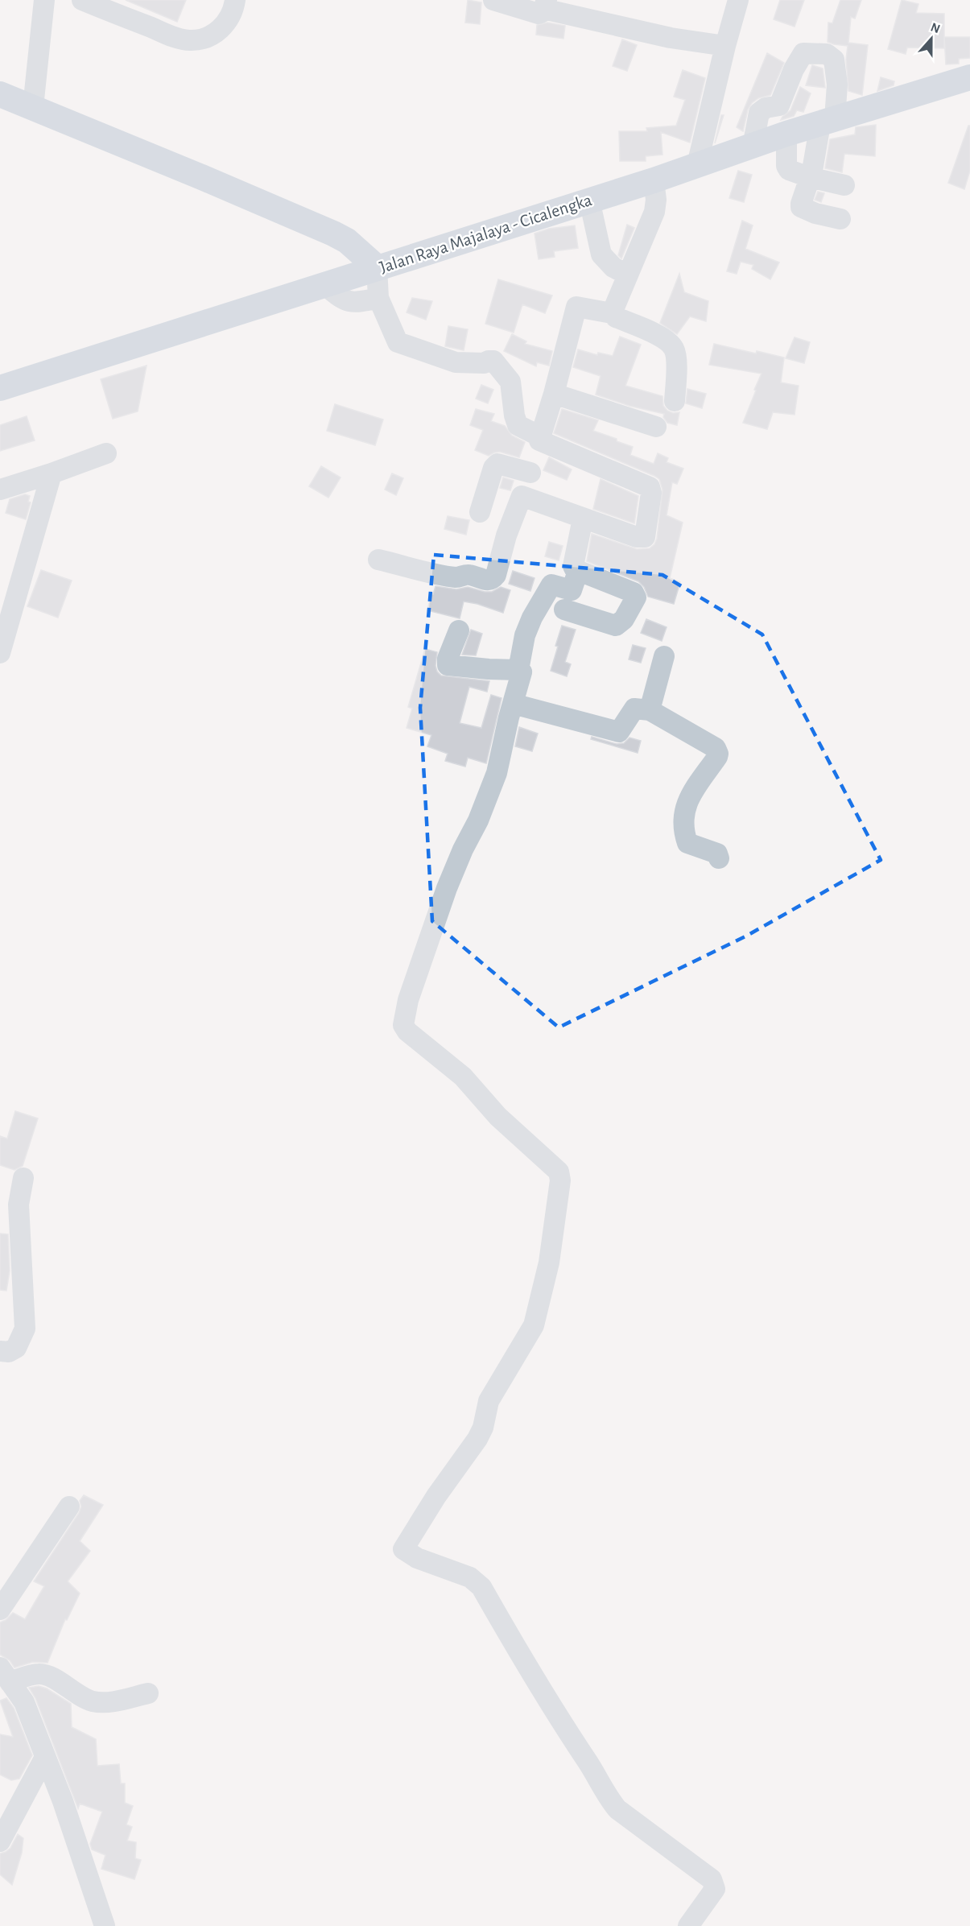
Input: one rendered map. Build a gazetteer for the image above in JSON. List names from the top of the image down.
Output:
{
  "streets": {
    "main road": ["Jalan Raya Majalaya - Cicalengka"]
  },
  "north": "top"
}
